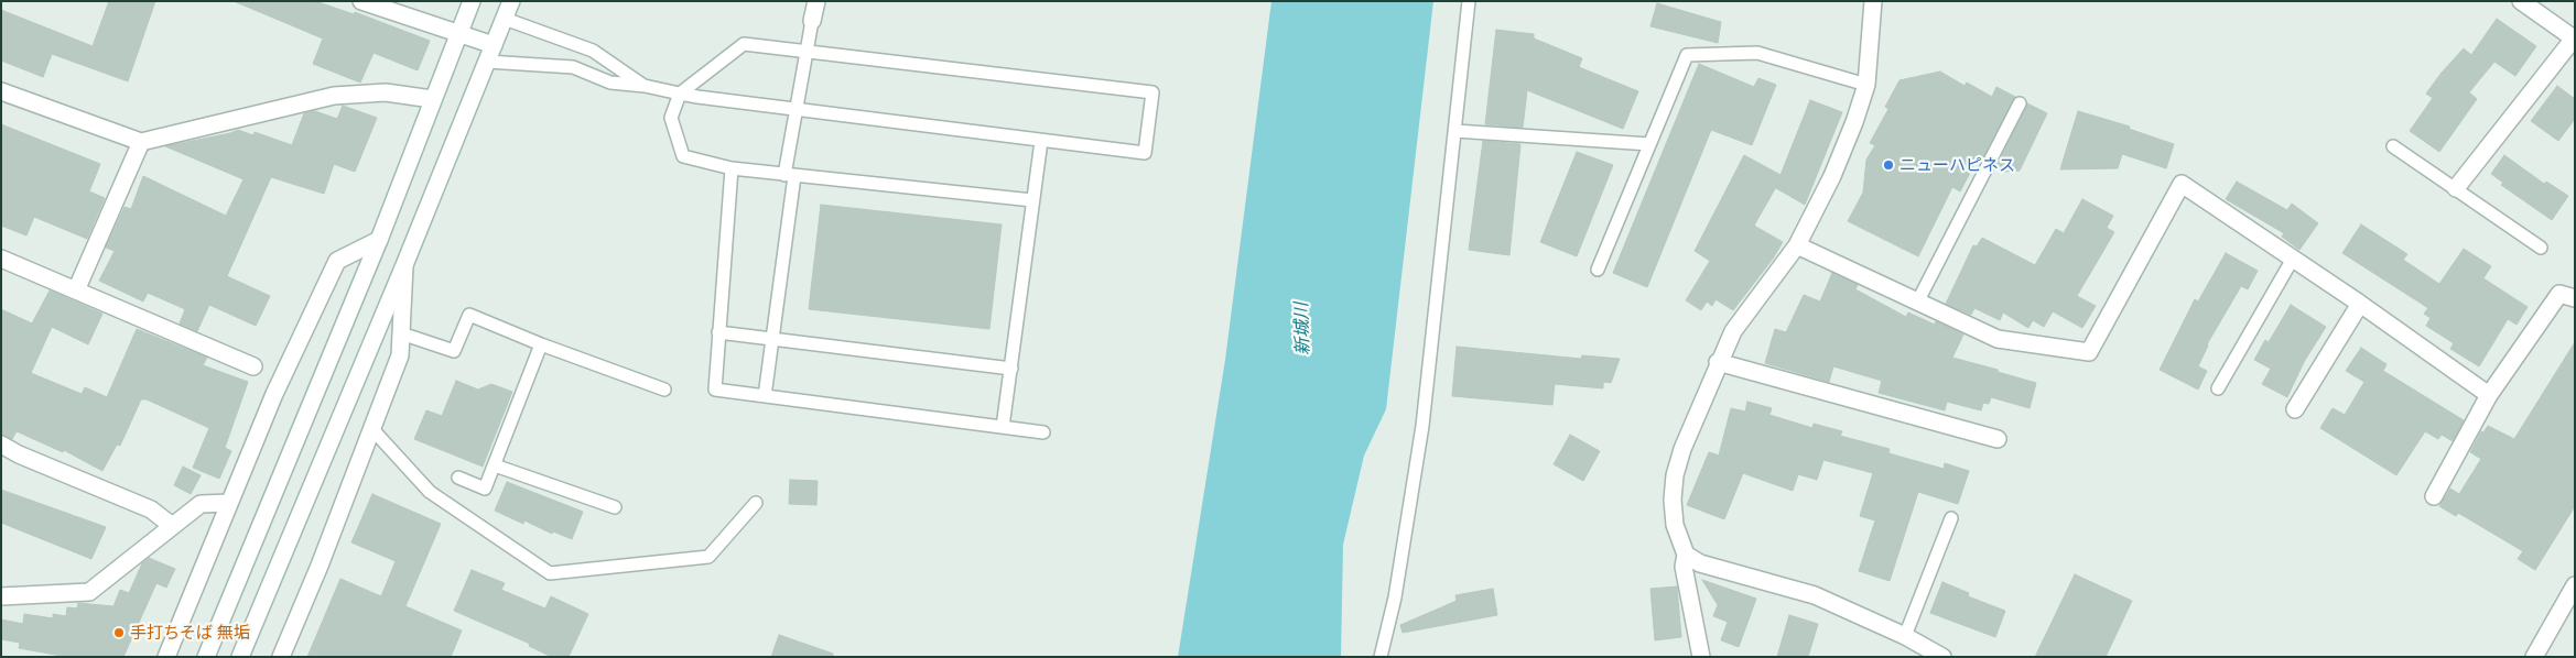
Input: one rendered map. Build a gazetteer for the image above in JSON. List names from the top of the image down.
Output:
{
  "water": ["新城川"],
  "places": ["ニューハピネス", "手打ちそば 無垢"]
}
